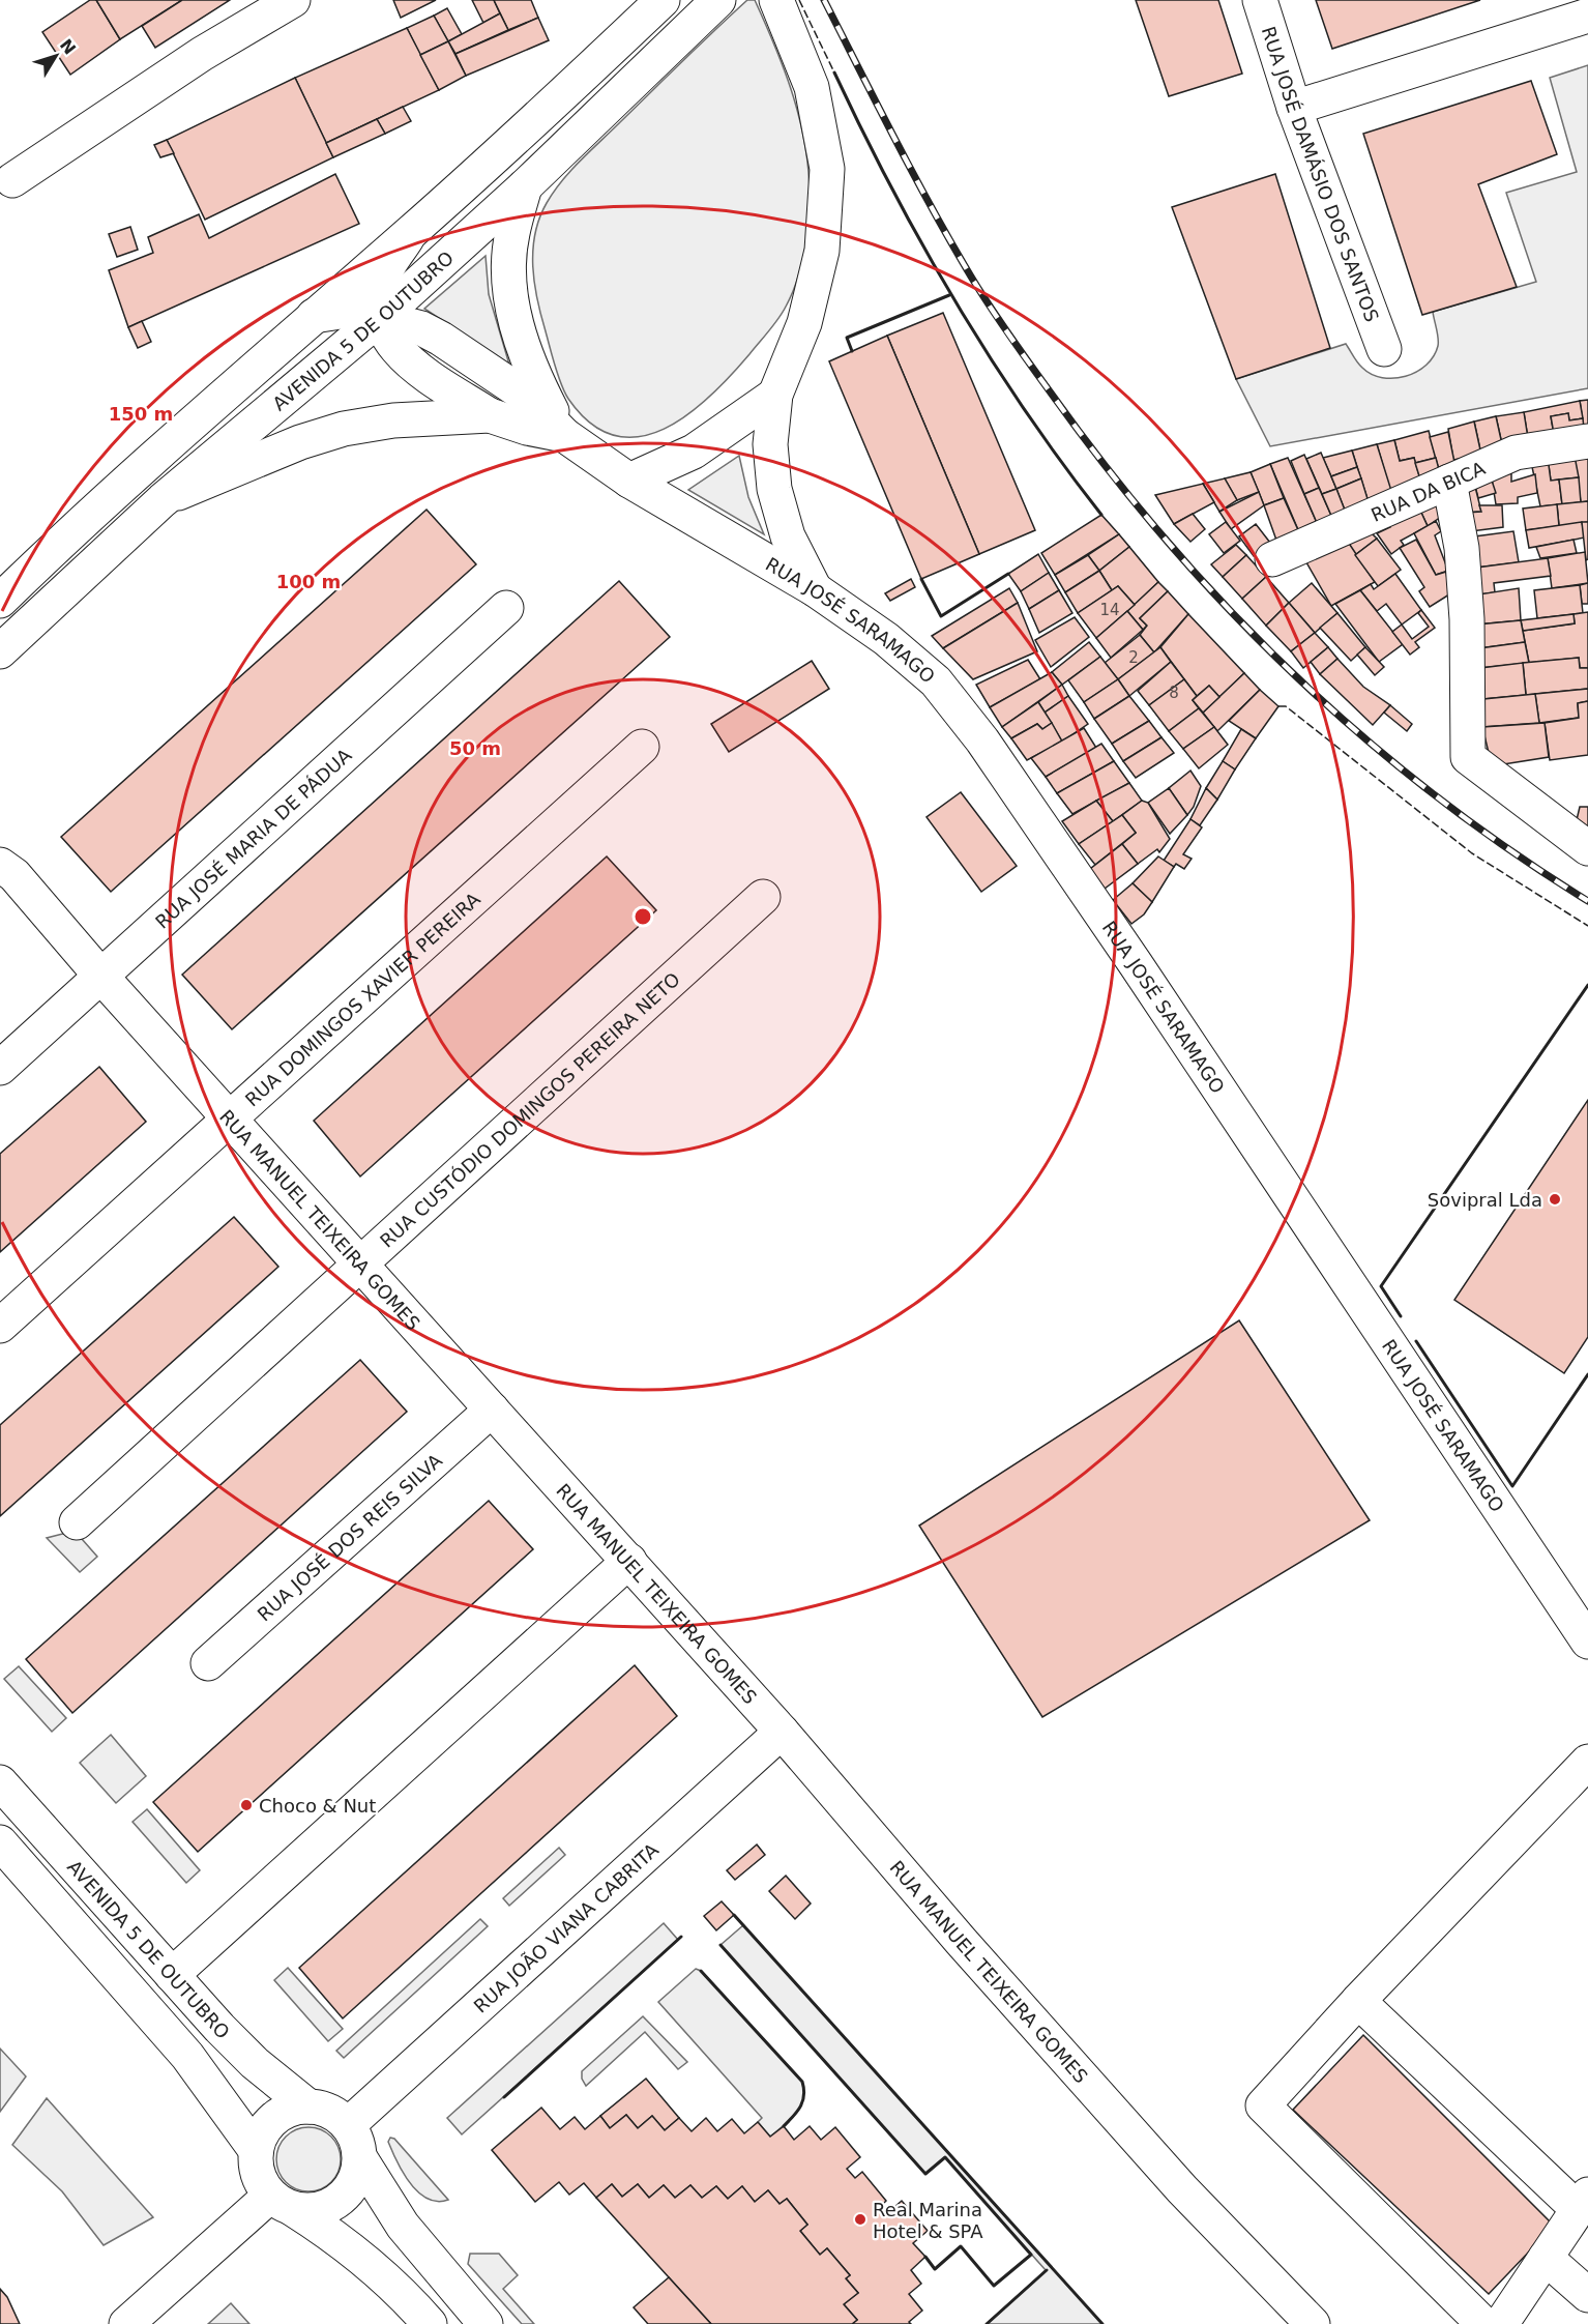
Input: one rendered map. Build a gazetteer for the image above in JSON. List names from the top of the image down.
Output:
{
  "streets": {
    "street": [
      "RUA JOSÉ DAMÁSIO DOS SANTOS",
      "AVENIDA 5 DE OUTUBRO",
      "RUA DA BICA",
      "RUA JOSÉ SARAMAGO",
      "RUA JOSÉ MARIA DE PÁDUA",
      "RUA DOMINGOS XAVIER PEREIRA",
      "RUA CUSTÓDIO DOMINGOS PEREIRA NETO",
      "RUA MANUEL TEIXEIRA GOMES",
      "RUA JOSÉ DOS REIS SILVA",
      "RUA JOÃO VIANA CABRITA"
    ]
  },
  "crossings": [
    ["AVENIDA 5 DE OUTUBRO", "RUA JOÃO VIANA CABRITA"],
    ["RUA JOSÉ MARIA DE PÁDUA", "RUA MANUEL TEIXEIRA GOMES"],
    ["RUA DOMINGOS XAVIER PEREIRA", "RUA MANUEL TEIXEIRA GOMES"],
    ["RUA CUSTÓDIO DOMINGOS PEREIRA NETO", "RUA MANUEL TEIXEIRA GOMES"],
    ["RUA MANUEL TEIXEIRA GOMES", "RUA JOSÉ DOS REIS SILVA"],
    ["RUA MANUEL TEIXEIRA GOMES", "RUA JOÃO VIANA CABRITA"]
  ],
  "places": ["Sovipral Lda", "Choco & Nut", "Real Marina Hotel & SPA"],
  "house_numbers": ["14", "2", "8"],
  "north": "top right",
  "rings": ["150 m", "100 m", "50 m"]
}
